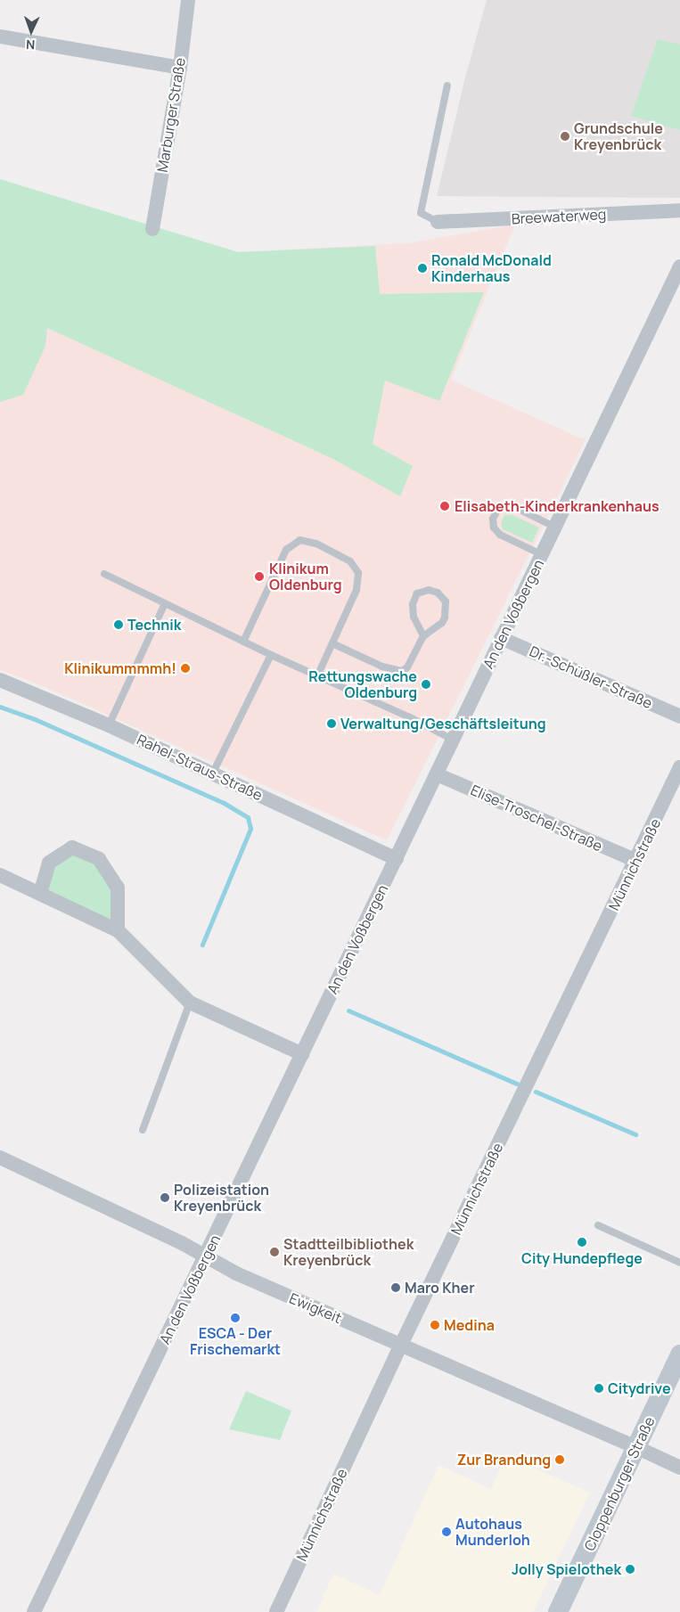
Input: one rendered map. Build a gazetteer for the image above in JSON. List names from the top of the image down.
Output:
{
  "streets": {
    "main road": ["Cloppenburger Straße"],
    "street": [
      "Marburger Straße",
      "Breewaterweg",
      "An den Voßbergen",
      "Dr.-Schüßler-Straße",
      "Rahel-Straus-Straße",
      "Elise-Troschel-Straße",
      "Münnichstraße",
      "Ewigkeit"
    ]
  },
  "crossings": [
    ["An den Voßbergen", "Dr.-Schüßler-Straße"],
    ["An den Voßbergen", "Rahel-Straus-Straße"],
    ["An den Voßbergen", "Elise-Troschel-Straße"],
    ["An den Voßbergen", "Ewigkeit"],
    ["Elise-Troschel-Straße", "Münnichstraße"],
    ["Münnichstraße", "Ewigkeit"],
    ["Ewigkeit", "Cloppenburger Straße"]
  ],
  "places": [
    "Grundschule Kreyenbrück",
    "Ronald McDonald Kinderhaus",
    "Elisabeth-Kinderkrankenhaus",
    "Klinikum Oldenburg",
    "Technik",
    "Klinikummmmh!",
    "Rettungswache Oldenburg",
    "Verwaltung/Geschäftsleitung",
    "Polizeistation Kreyenbrück",
    "City Hundepflege",
    "Stadtteilbibliothek Kreyenbrück",
    "Maro Kher",
    "ESCA - Der Frischemarkt",
    "Medina",
    "Citydrive",
    "Zur Brandung",
    "Autohaus Munderloh",
    "Jolly Spielothek"
  ],
  "north": "bottom"
}
